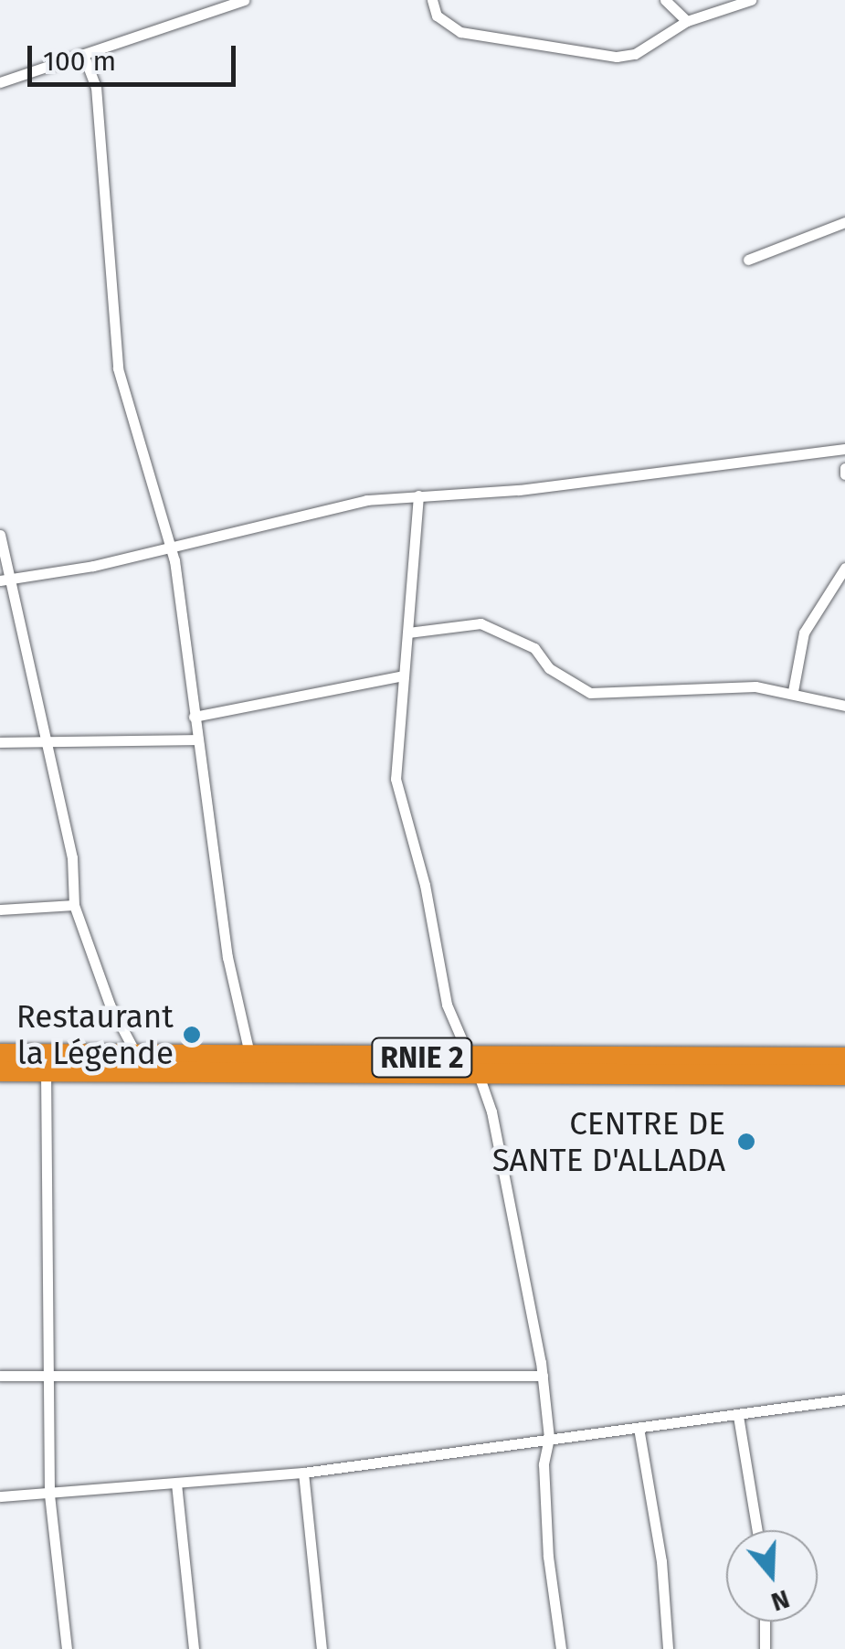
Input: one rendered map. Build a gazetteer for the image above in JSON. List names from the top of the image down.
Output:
{
  "streets": {
    "highway": ["RNIE 2"]
  },
  "places": ["Restaurant la Légende", "CENTRE DE SANTE D'ALLADA"],
  "scale_bar": "100 m",
  "north": "bottom"
}
